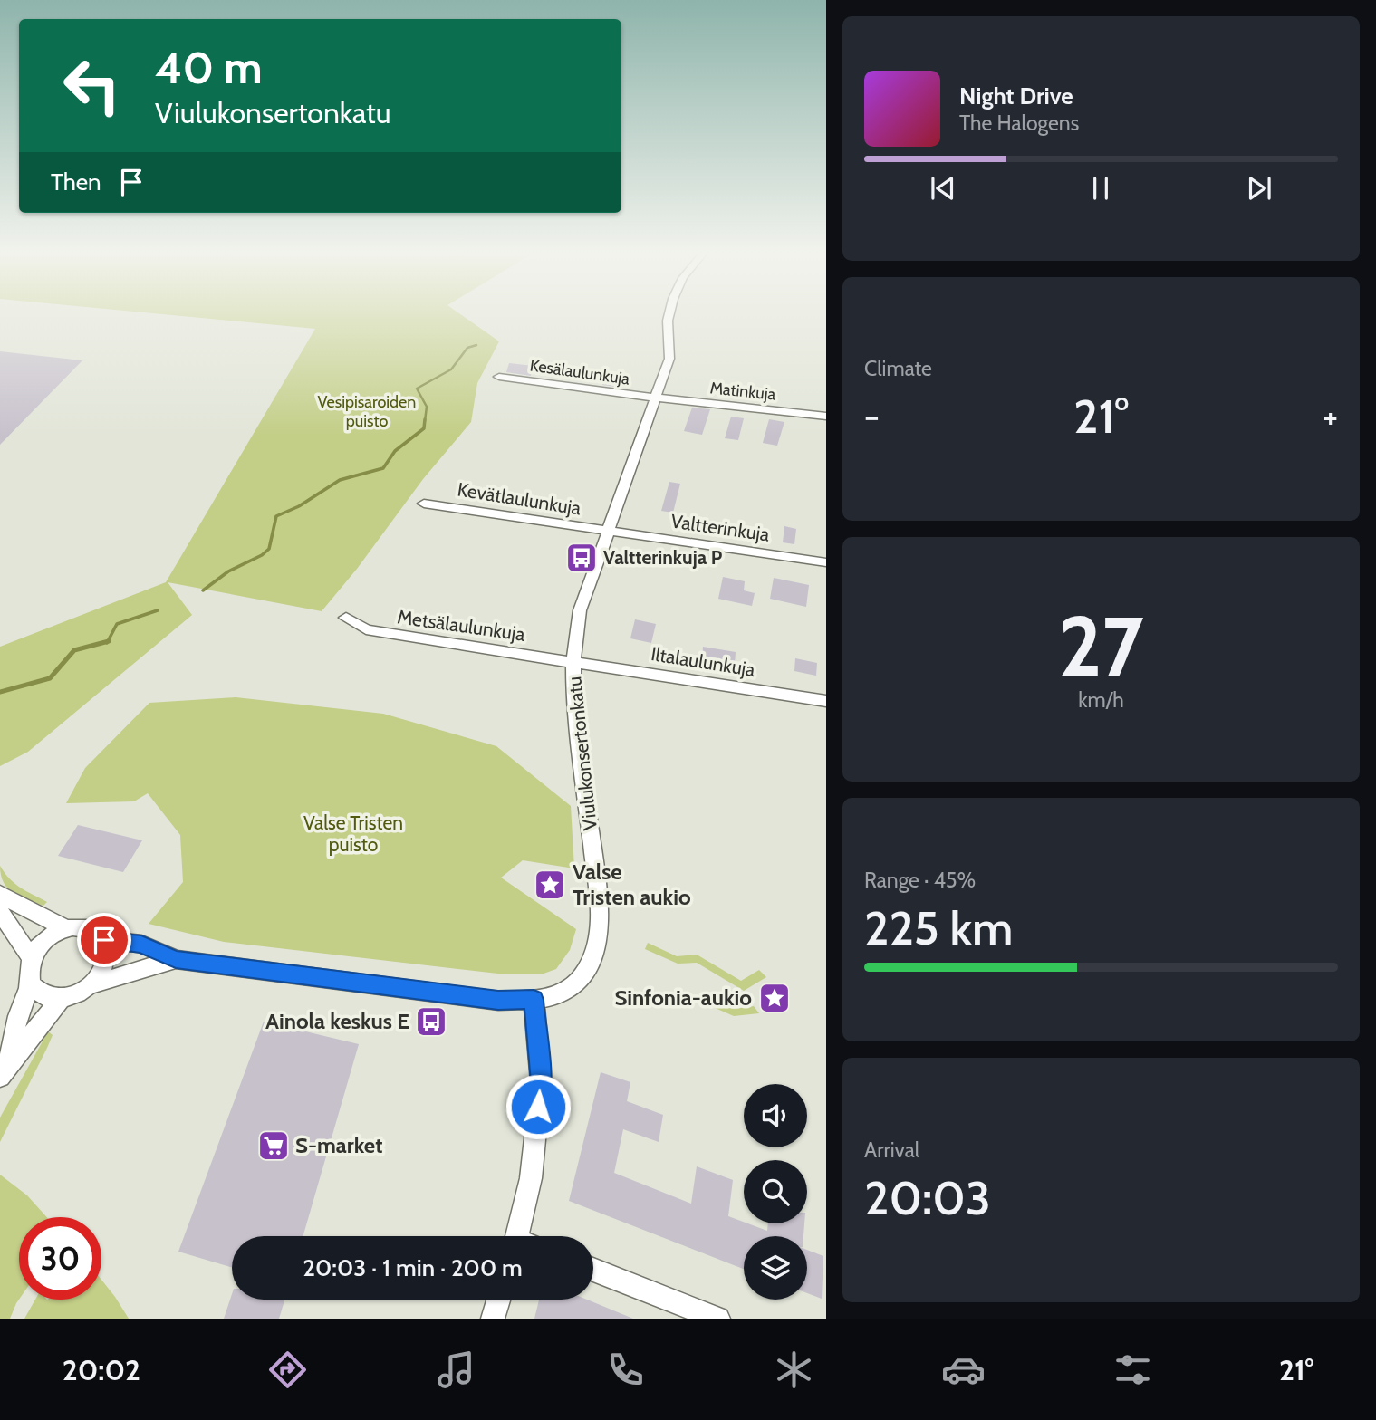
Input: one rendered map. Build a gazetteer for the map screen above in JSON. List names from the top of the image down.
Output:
{
  "streets": {
    "street": [
      "Kesälaulunkuja",
      "Matinkuja",
      "Kevätlaulunkuja",
      "Valtterinkuja",
      "Metsälaulunkuja",
      "Iltalaulunkuja",
      "Viulukonsertonkatu"
    ]
  },
  "crossings": [
    ["Kesälaulunkuja", "Matinkuja"],
    ["Kesälaulunkuja", "Viulukonsertonkatu"],
    ["Matinkuja", "Viulukonsertonkatu"],
    ["Kevätlaulunkuja", "Valtterinkuja"],
    ["Kevätlaulunkuja", "Viulukonsertonkatu"],
    ["Valtterinkuja", "Viulukonsertonkatu"],
    ["Metsälaulunkuja", "Iltalaulunkuja"],
    ["Metsälaulunkuja", "Viulukonsertonkatu"],
    ["Iltalaulunkuja", "Viulukonsertonkatu"]
  ],
  "parks": ["Vesipisaroiden puisto", "Valse Tristen puisto"],
  "places": {
    "bus stop": ["Valtterinkuja P", "Ainola keskus E"],
    "place": ["Valse Tristen aukio", "Sinfonia-aukio"],
    "supermarket": ["S-market"]
  },
  "page": {
    "turn": ["40 m", "Viulukonsertonkatu"],
    "song": ["Night Drive", "The Halogens"],
    "then": "Then",
    "tile": [
      "Climate",
      ["27", "km/h"],
      ["Range · 45%", "225 km"],
      ["Arrival", "20:03"]
    ],
    "heat": ["−", "21°", "+"],
    "limit": "30",
    "trip": "20:03 · 1 min · 200 m",
    "tabs": ["20:02", "21°"]
  }
}
